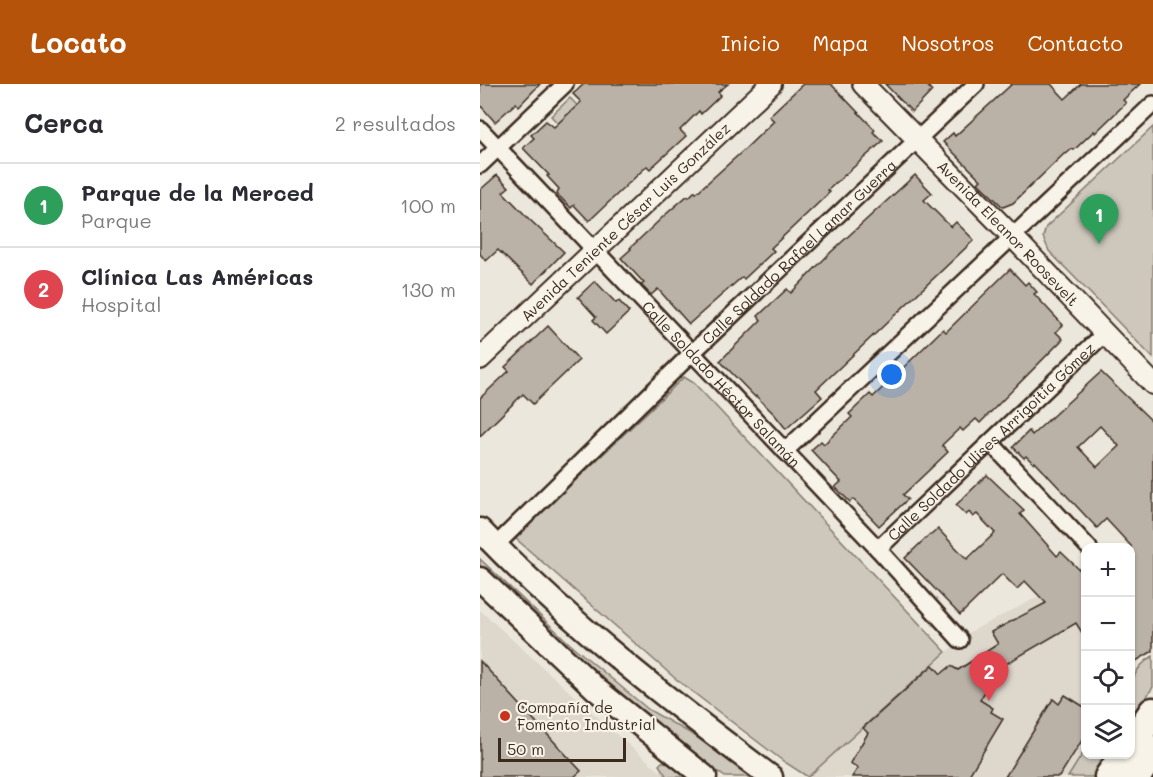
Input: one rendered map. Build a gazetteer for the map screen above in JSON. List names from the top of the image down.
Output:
{
  "streets": {
    "street": [
      "Avenida Teniente César Luis González",
      "Avenida Eleanor Roosevelt",
      "Calle Soldado Rafael Lamar Guerra",
      "Calle Soldado Héctor Salamán",
      "Calle Soldado Ulises Arrigoitia Gómez"
    ]
  },
  "crossings": [
    ["Avenida Teniente César Luis González", "Calle Soldado Héctor Salamán"],
    ["Avenida Eleanor Roosevelt", "Calle Soldado Rafael Lamar Guerra"],
    ["Avenida Eleanor Roosevelt", "Calle Soldado Ulises Arrigoitia Gómez"],
    ["Calle Soldado Rafael Lamar Guerra", "Calle Soldado Héctor Salamán"],
    ["Calle Soldado Héctor Salamán", "Calle Soldado Ulises Arrigoitia Gómez"]
  ],
  "places": ["Compañía de Fomento Industrial"],
  "scale_bar": "50 m",
  "page": {
    "header": "Locato",
    "nav": [
      "Inicio",
      "Mapa",
      "Nosotros",
      "Contacto"
    ],
    "heading": ["Cerca", "2 resultados"],
    "list": [
      {
        "mark": "1",
        "name": "Parque de la Merced",
        "note": "Parque",
        "value": "100 m"
      },
      {
        "mark": "2",
        "name": "Clínica Las Américas",
        "note": "Hospital",
        "value": "130 m"
      }
    ],
    "pins": ["1", "2"],
    "map_buttons": ["+", "−"],
    "scale": "50 m"
  }
}
